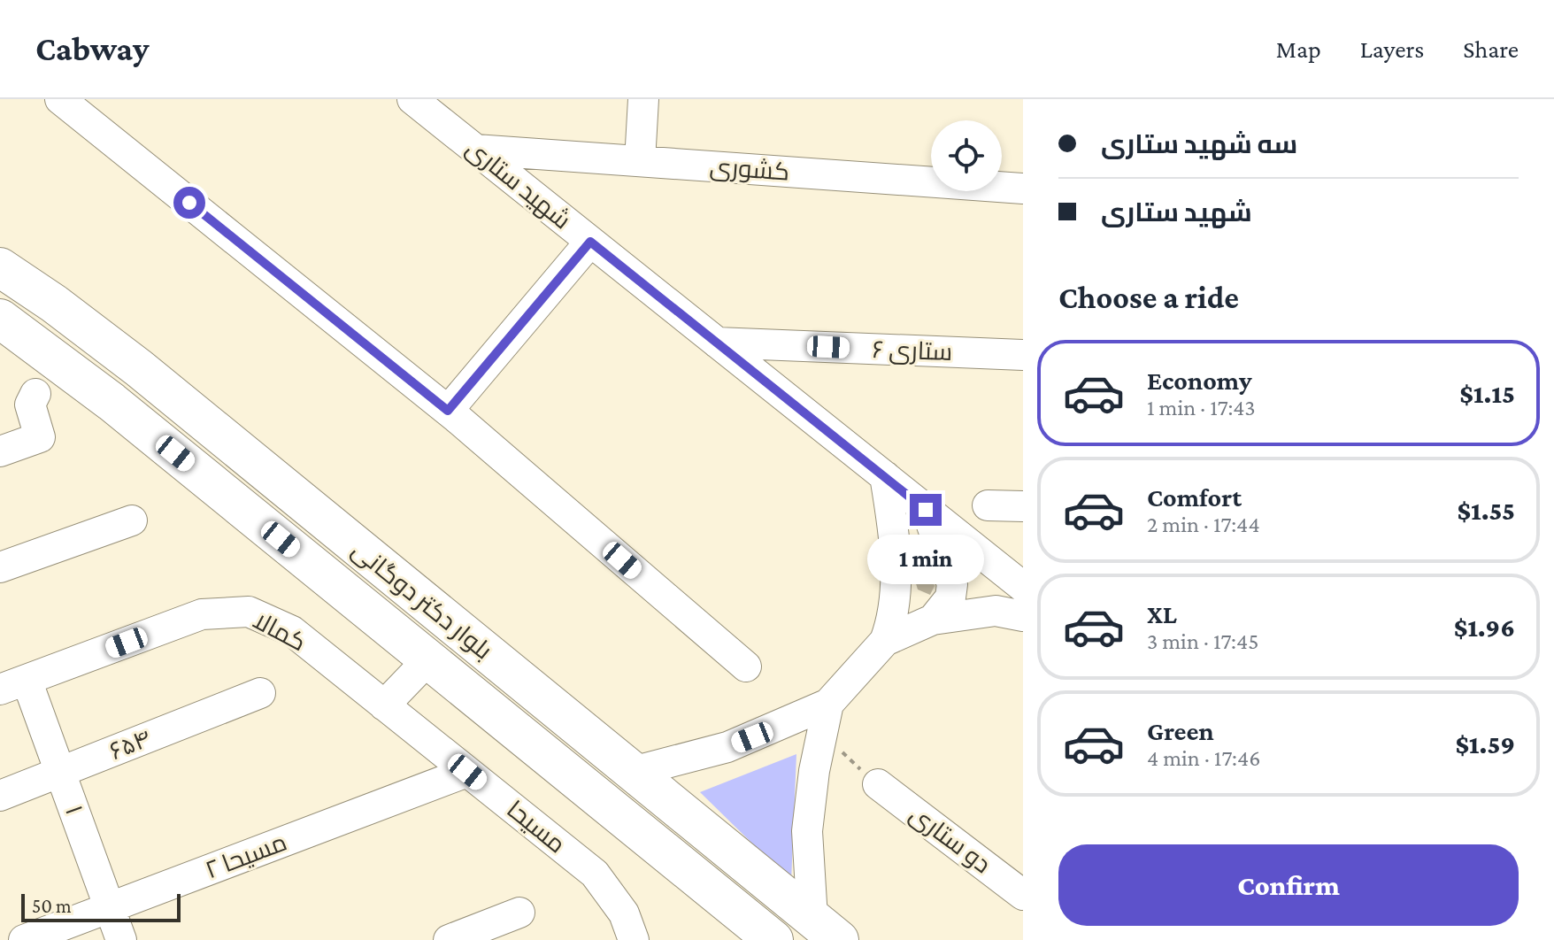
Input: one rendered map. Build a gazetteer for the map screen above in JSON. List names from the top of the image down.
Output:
{
  "streets": {
    "main road": ["بلوار دکتر دوگانی"],
    "street": [
      "کشوری",
      "شهید ستاری",
      "ستاری ۶",
      "کمالا",
      "۶۵۴",
      "۱",
      "مسیحا",
      "دو ستاری",
      "مسيحا ۲"
    ]
  },
  "crossings": [
    ["کشوری", "شهید ستاری"],
    ["شهید ستاری", "ستاری ۶"],
    ["کمالا", "۱"],
    ["کمالا", "مسیحا"],
    ["۶۵۴", "۱"],
    ["۱", "مسيحا ۲"],
    ["مسیحا", "مسيحا ۲"]
  ],
  "scale_bar": "50 m",
  "page": {
    "header": "Cabway",
    "nav": ["Map", "Layers", "Share"],
    "banner": ["سه شهید ستاری", "شهید ستاری"],
    "heading": "Choose a ride",
    "list": [
      {
        "name": "Economy",
        "note": "1 min · 17:43",
        "value": "$1.15"
      },
      {
        "name": "Comfort",
        "note": "2 min · 17:44",
        "value": "$1.55"
      },
      {
        "name": "XL",
        "note": "3 min · 17:45",
        "value": "$1.96"
      },
      {
        "name": "Green",
        "note": "4 min · 17:46",
        "value": "$1.59"
      }
    ],
    "bubble": "1 min",
    "buttons": "Confirm",
    "scale": "50 m"
  }
}
